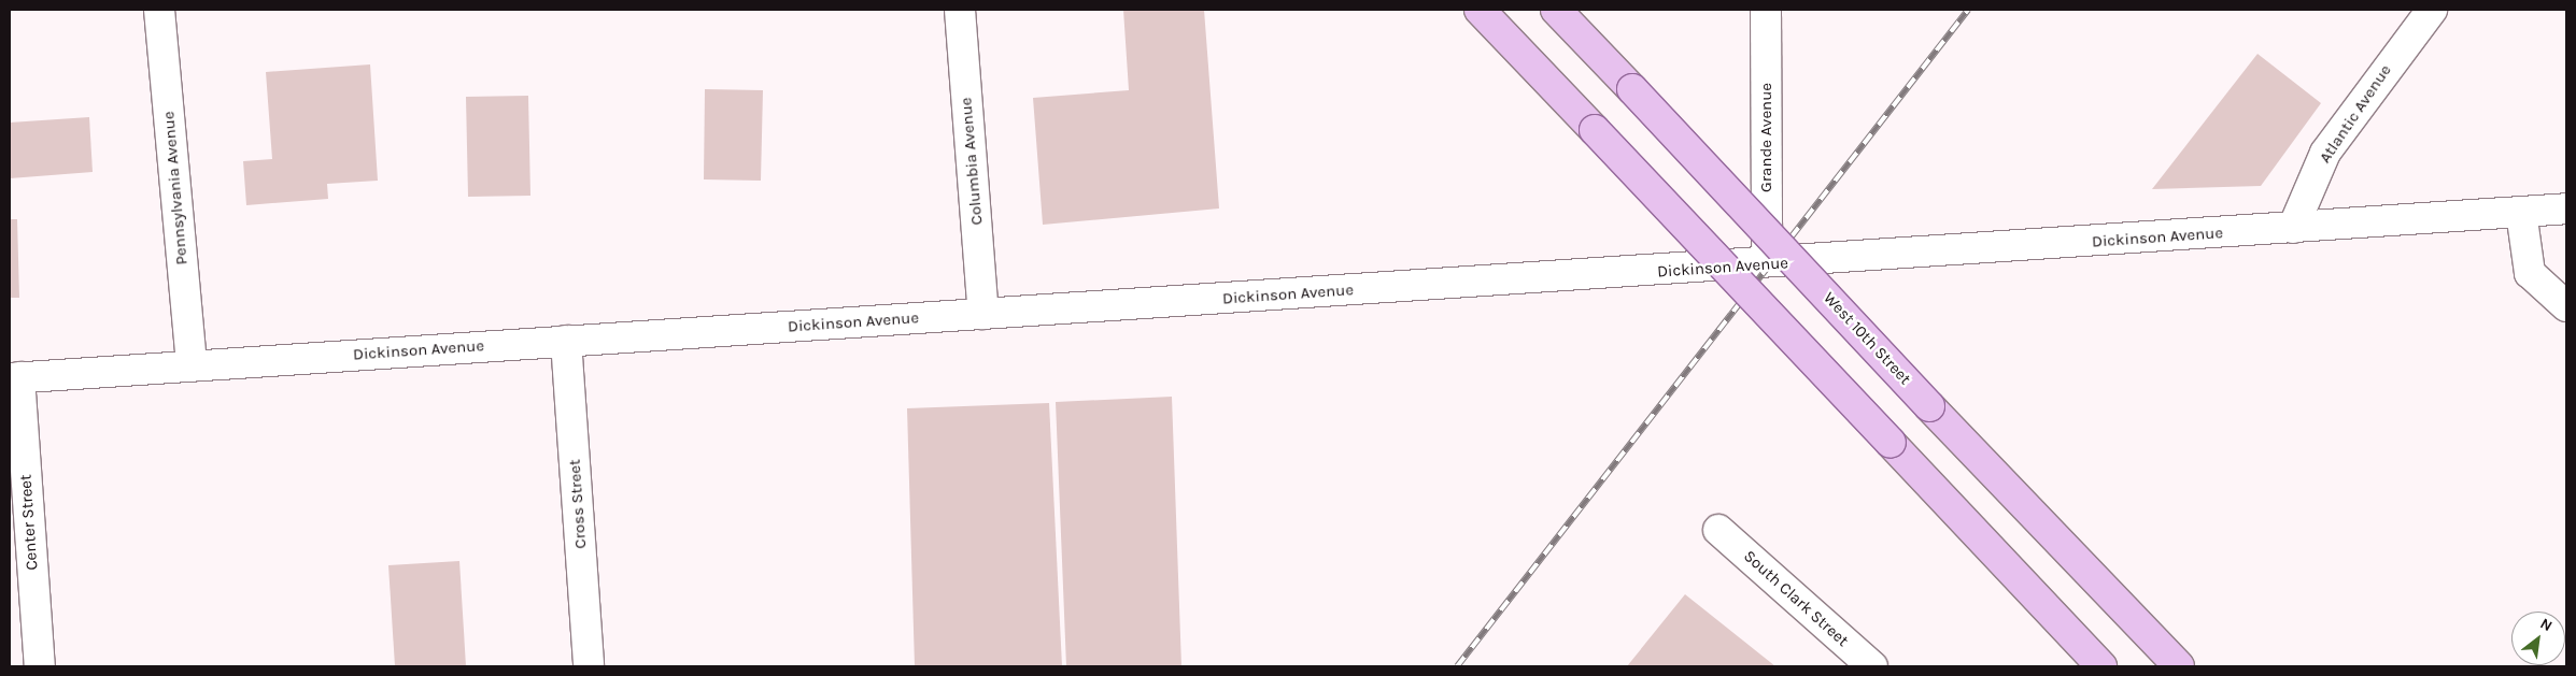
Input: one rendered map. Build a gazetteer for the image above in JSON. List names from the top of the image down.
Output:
{
  "streets": {
    "main road": [
      "Atlantic Avenue",
      "Grande Avenue",
      "Columbia Avenue",
      "Pennsylvania Avenue",
      "Dickinson Avenue",
      "West 10th Street",
      "Cross Street",
      "Center Street",
      "South Clark Street"
    ]
  },
  "crossings": [
    ["Atlantic Avenue", "Dickinson Avenue"],
    ["Grande Avenue", "Dickinson Avenue"],
    ["Columbia Avenue", "Dickinson Avenue"],
    ["Pennsylvania Avenue", "Dickinson Avenue"],
    ["Dickinson Avenue", "Cross Street"],
    ["Dickinson Avenue", "Center Street"]
  ],
  "north": "top right"
}
